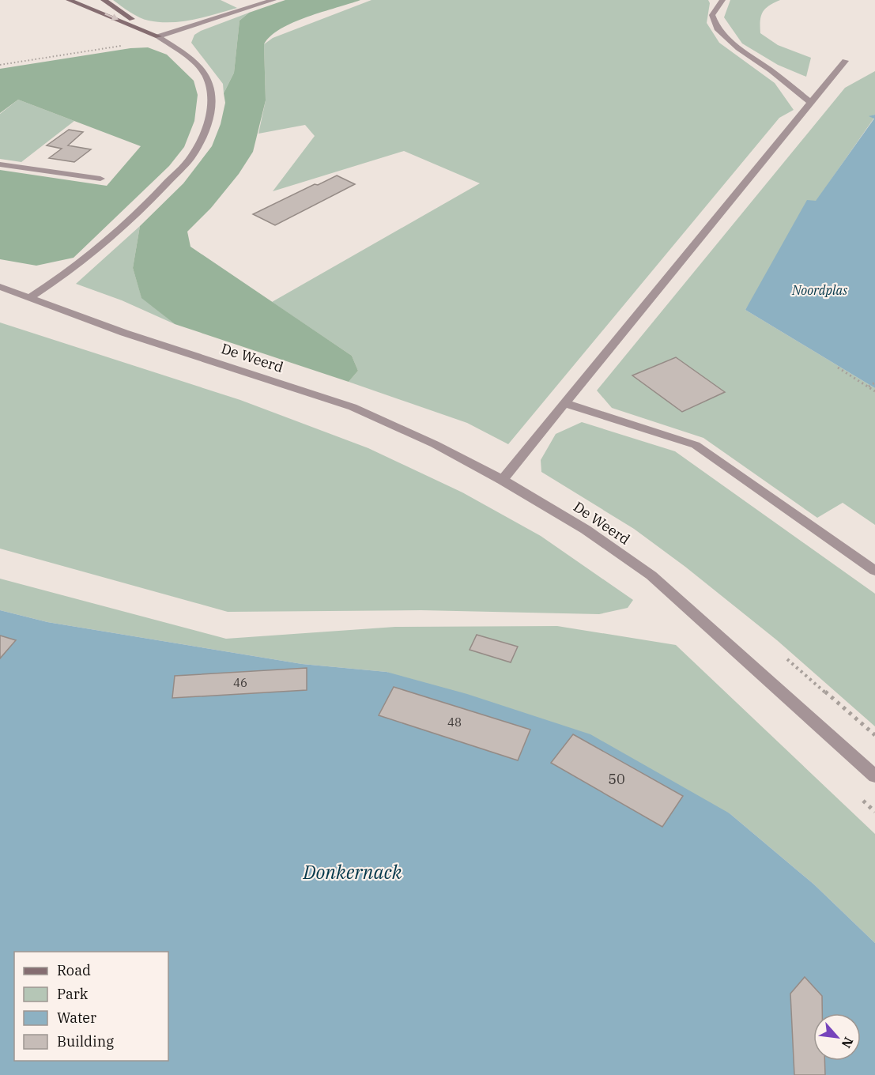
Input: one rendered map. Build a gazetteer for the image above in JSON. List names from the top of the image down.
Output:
{
  "streets": {
    "street": ["De Weerd"]
  },
  "water": ["Noordplas", "Donkernack"],
  "house_numbers": ["46", "48", "50"],
  "legend": [
    "Road",
    "Park",
    "Water",
    "Building"
  ],
  "north": "bottom right"
}
